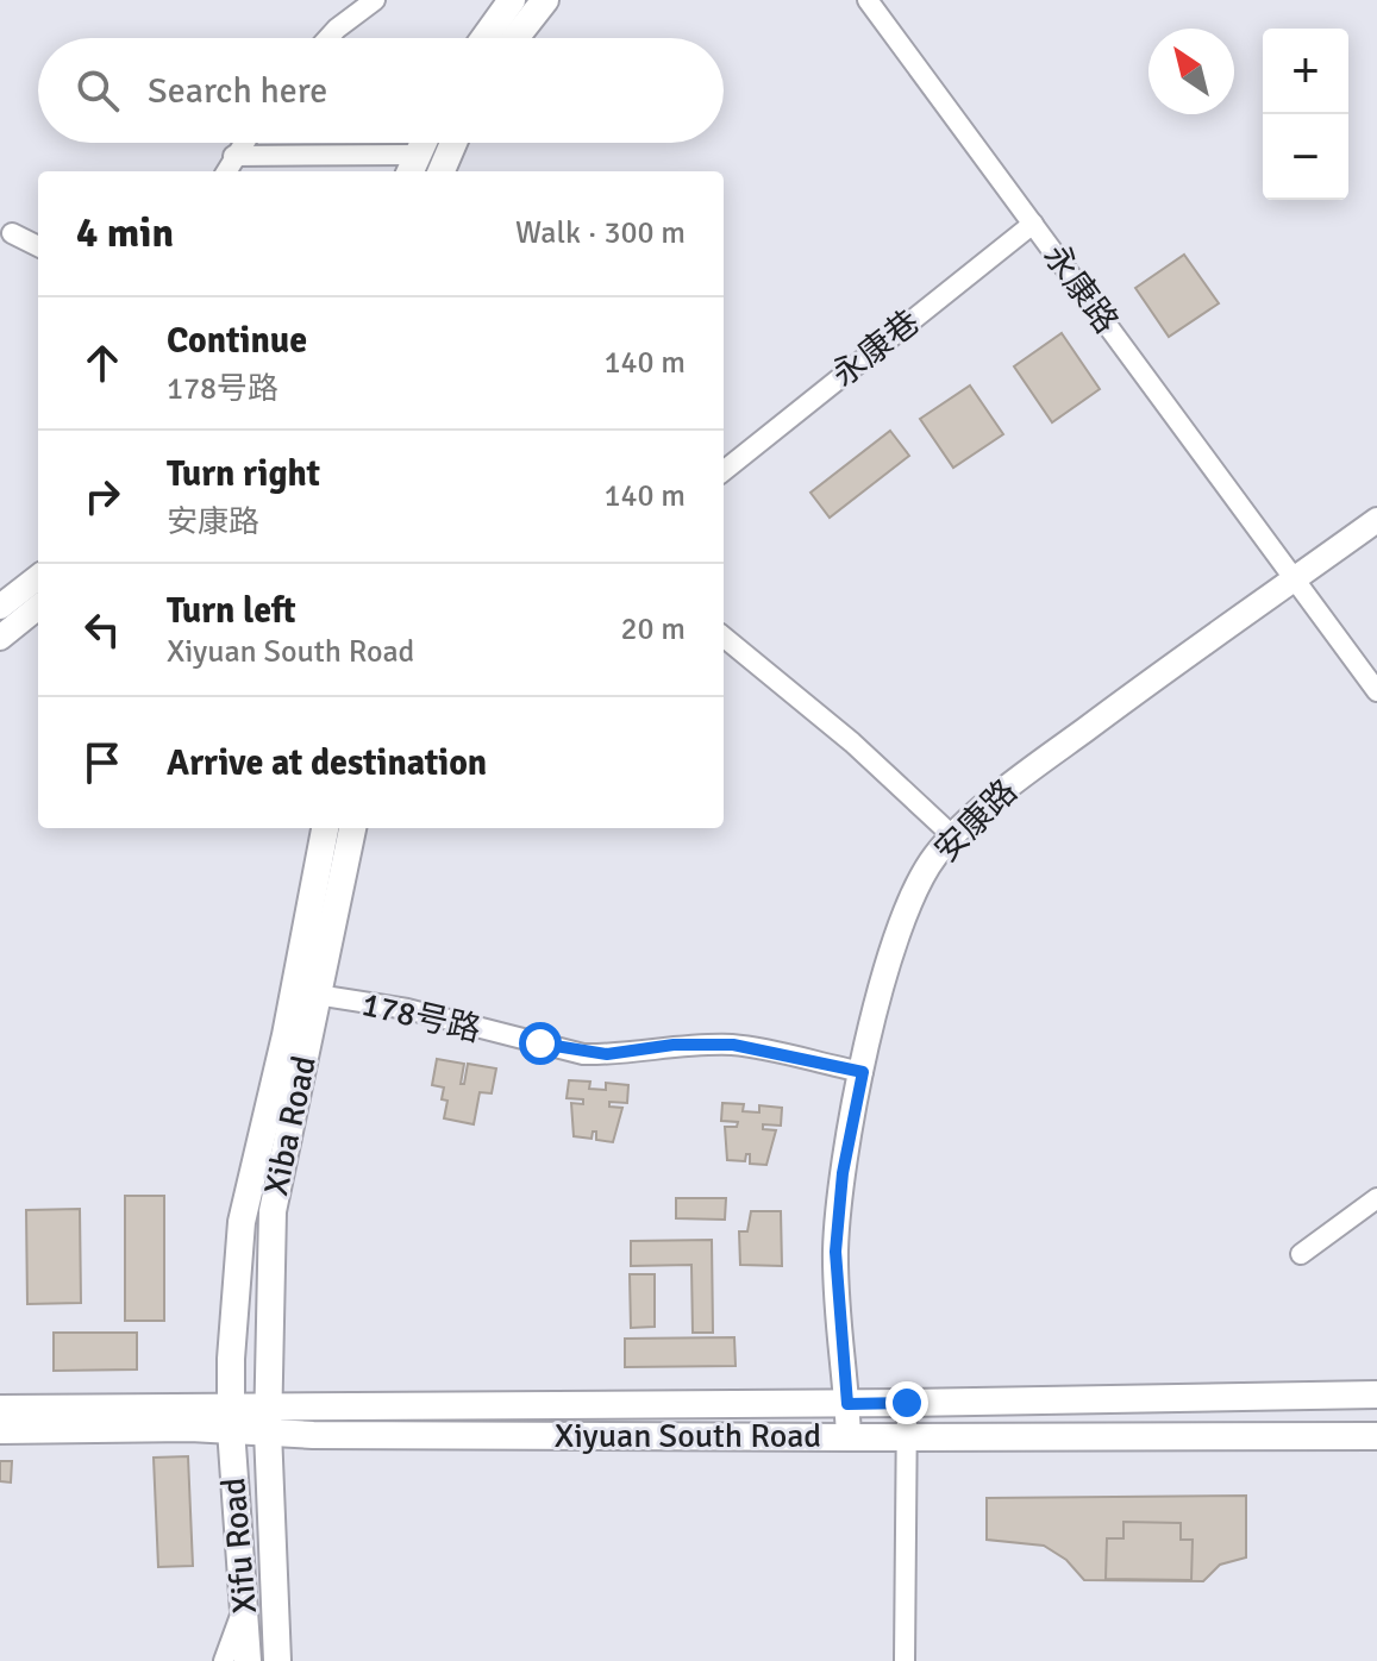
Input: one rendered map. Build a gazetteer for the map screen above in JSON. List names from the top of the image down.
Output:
{
  "streets": {
    "main road": ["Xiba Road", "Xiyuan South Road", "Xifu Road"],
    "street": [
      "永康路",
      "永康巷",
      "安康路",
      "178号路"
    ]
  },
  "crossings": [
    ["永康路", "永康巷"],
    ["永康路", "安康路"],
    ["安康路", "178号路"],
    ["安康路", "Xiyuan South Road"],
    ["178号路", "Xiba Road"],
    ["Xiba Road", "Xiyuan South Road"],
    ["Xiba Road", "Xifu Road"],
    ["Xiyuan South Road", "Xifu Road"]
  ],
  "north": "top left",
  "page": {
    "map_buttons": ["+", "−"],
    "search": "Search here",
    "heading": ["4 min", "Walk · 300 m"],
    "list": [
      ["Continue", "178号路", "140 m"],
      ["Turn right", "安康路", "140 m"],
      ["Turn left", "Xiyuan South Road", "20 m"],
      "Arrive at destination"
    ]
  }
}
